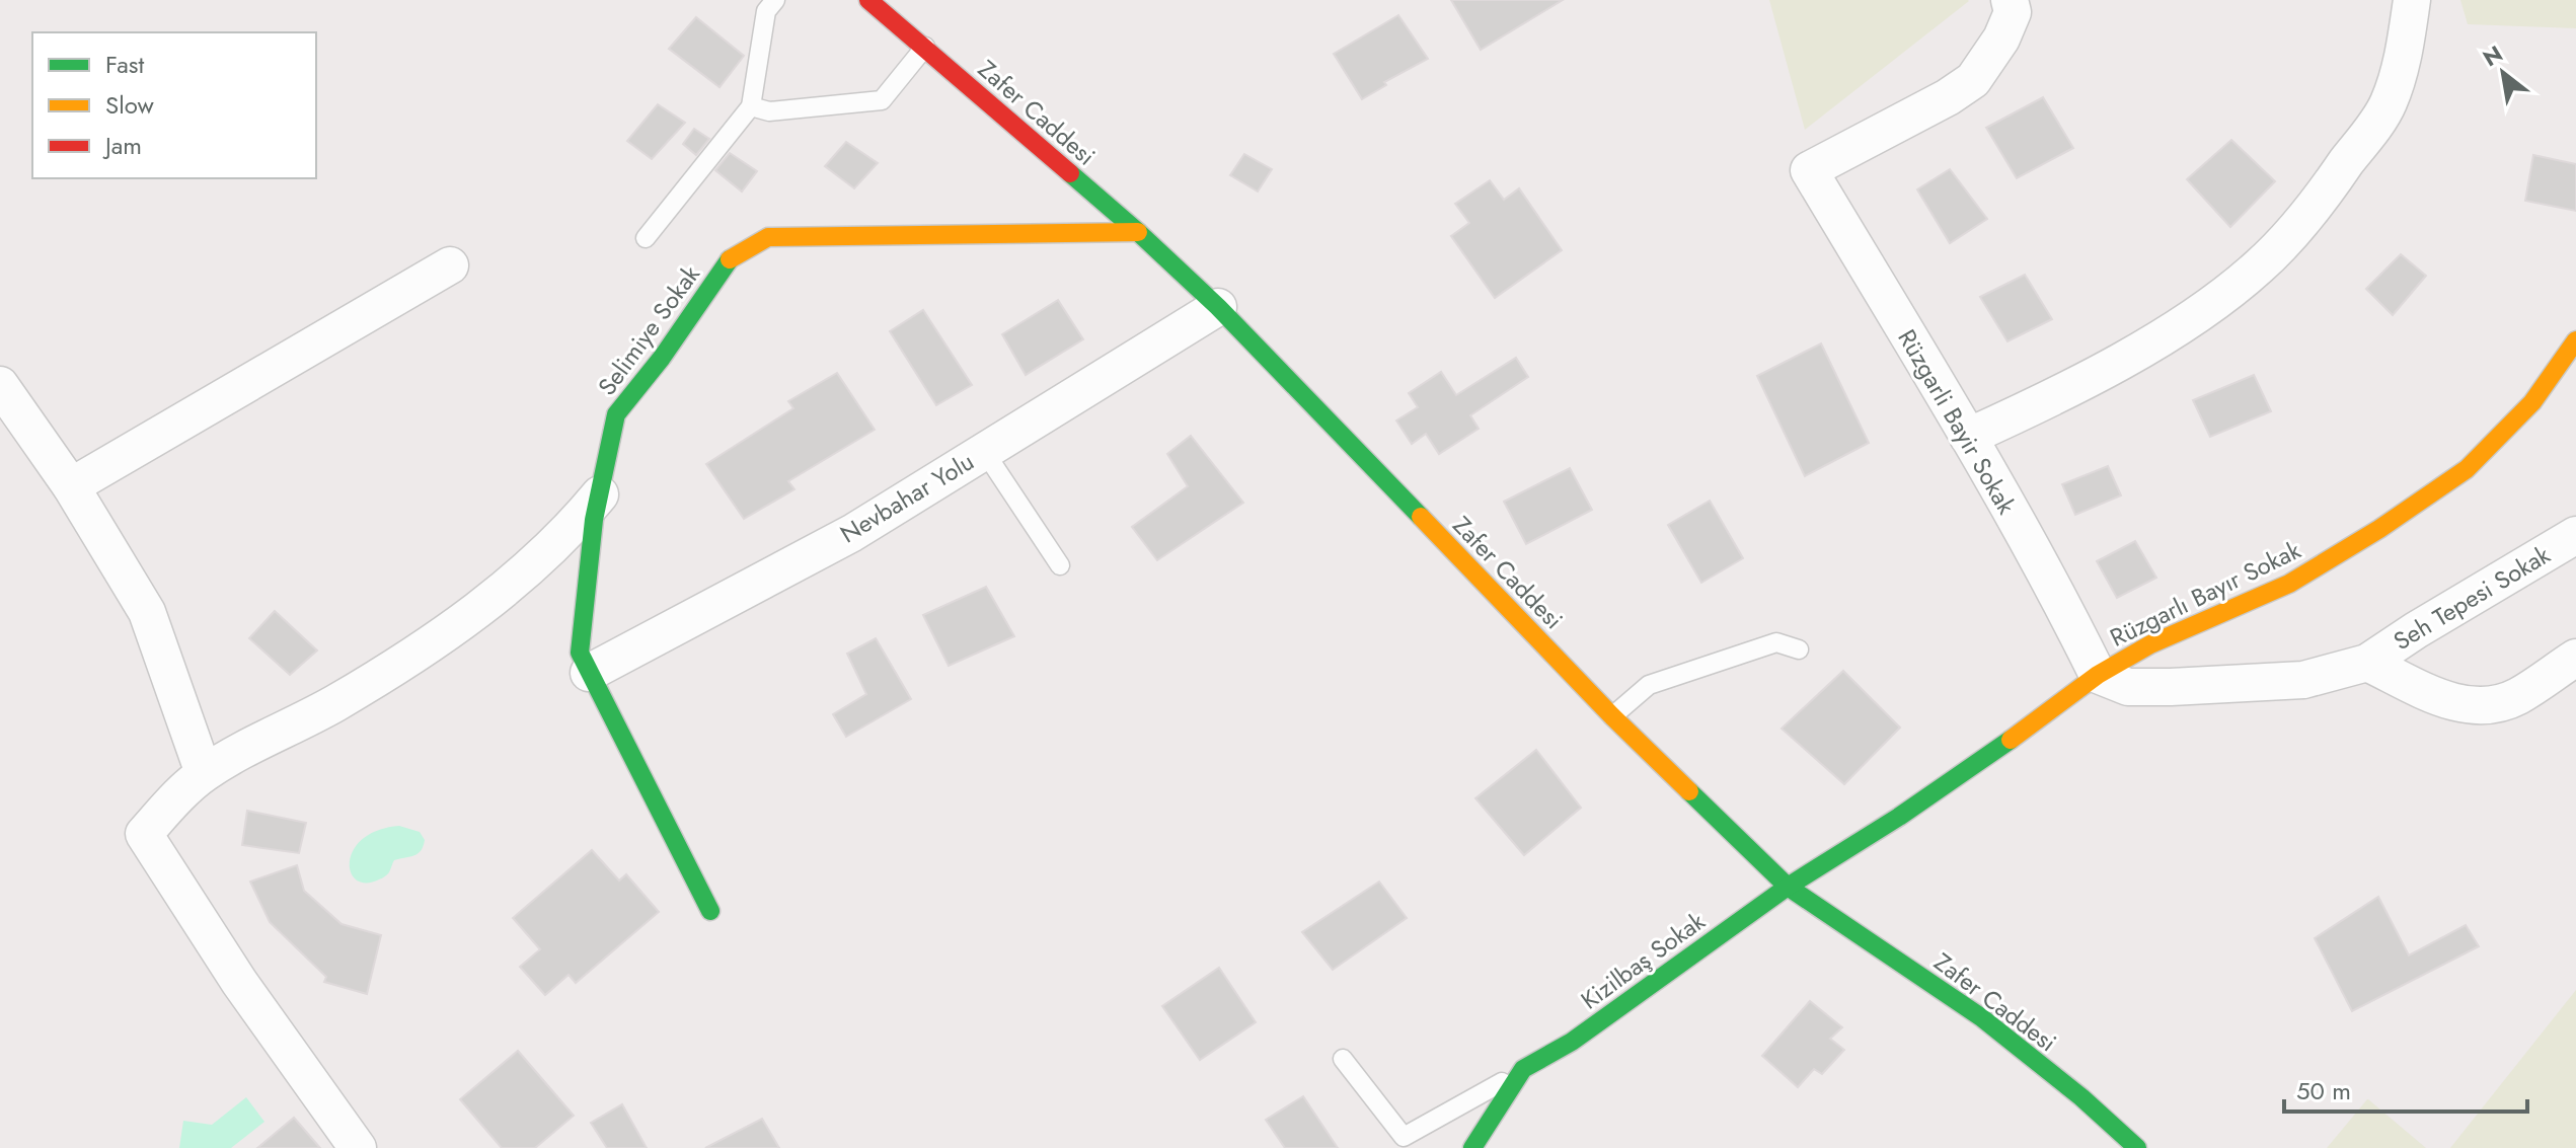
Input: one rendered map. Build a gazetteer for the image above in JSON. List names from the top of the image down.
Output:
{
  "streets": {
    "street": [
      "Zafer Caddesi",
      "Selimiye Sokak",
      "Rüzgarli Bayir Sokak",
      "Nevbahar Yolu",
      "Rüzgarlı Bayır Sokak",
      "Seh Tepesi Sokak",
      "Kizilbaş Sokak"
    ]
  },
  "crossings": [
    ["Zafer Caddesi", "Selimiye Sokak"],
    ["Zafer Caddesi", "Nevbahar Yolu"],
    ["Zafer Caddesi", "Rüzgarlı Bayır Sokak"],
    ["Zafer Caddesi", "Kizilbaş Sokak"],
    ["Selimiye Sokak", "Nevbahar Yolu"],
    ["Rüzgarli Bayir Sokak", "Rüzgarlı Bayır Sokak"],
    ["Rüzgarli Bayir Sokak", "Seh Tepesi Sokak"],
    ["Rüzgarlı Bayır Sokak", "Seh Tepesi Sokak"],
    ["Rüzgarlı Bayır Sokak", "Kizilbaş Sokak"]
  ],
  "legend": ["Fast", "Slow", "Jam"],
  "scale_bar": "50 m",
  "north": "top left"
}
